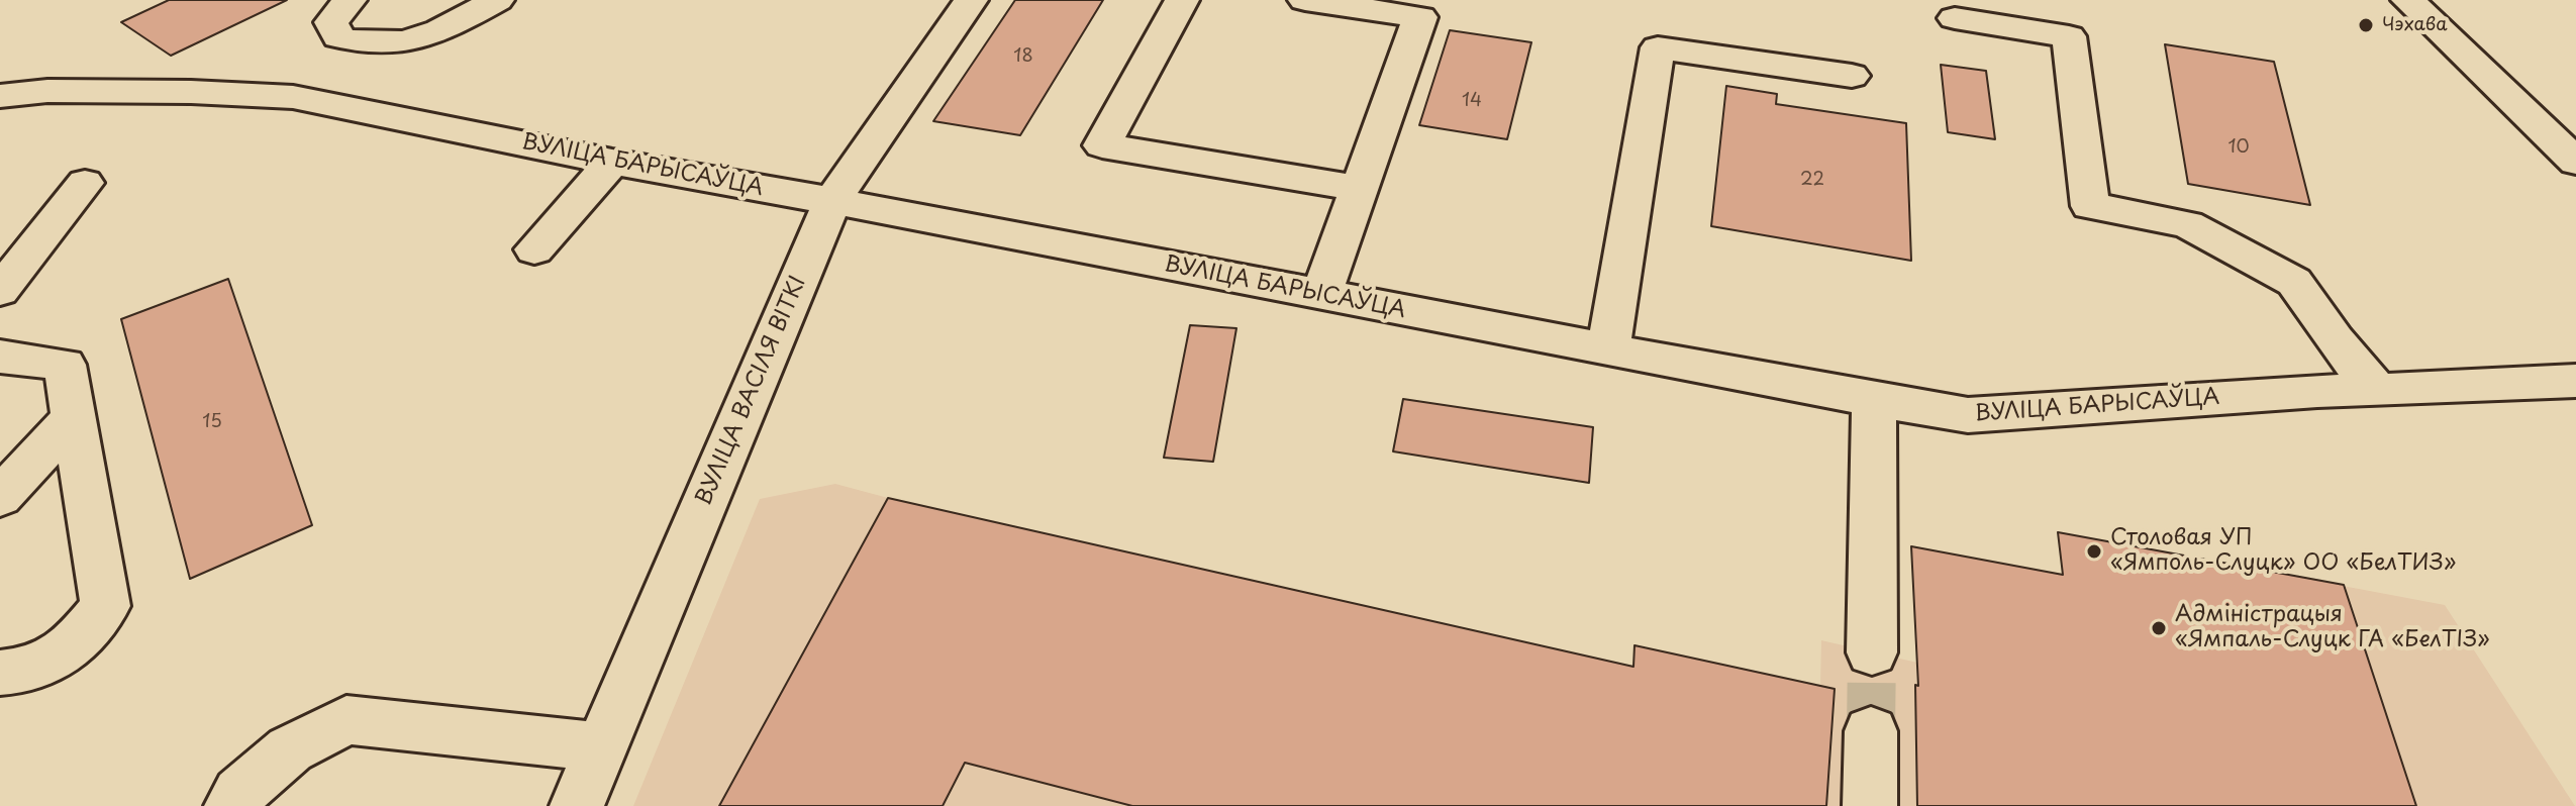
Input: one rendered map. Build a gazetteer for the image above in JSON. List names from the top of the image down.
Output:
{
  "streets": {
    "street": ["ВУЛІЦА БАРЫСАЎЦА", "ВУЛІЦА ВАСІЛЯ ВІТКІ"]
  },
  "crossings": [
    ["ВУЛІЦА БАРЫСАЎЦА", "ВУЛІЦА ВАСІЛЯ ВІТКІ"]
  ],
  "places": ["Чэхава", "Столовая УП «Ямполь-Слуцк» ОО «БелТИЗ»", "Адміністрацыя «Ямпаль-Слуцк ГА «БелТІЗ»"],
  "house_numbers": [
    "18",
    "14",
    "10",
    "22",
    "15"
  ]
}
